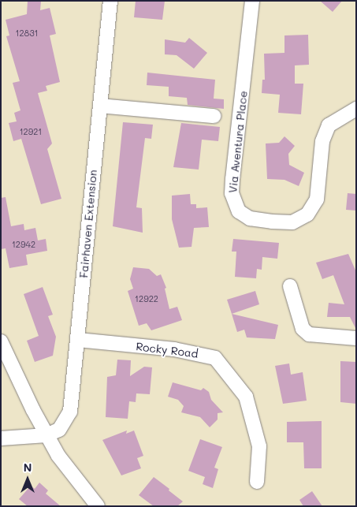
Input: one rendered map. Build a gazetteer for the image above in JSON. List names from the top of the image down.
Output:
{
  "streets": {
    "street": ["Via Aventura Place", "Fairhaven Extension", "Rocky Road"]
  },
  "crossings": [
    ["Fairhaven Extension", "Rocky Road"]
  ],
  "house_numbers": [
    "12831",
    "12921",
    "12942",
    "12922"
  ],
  "north": "top"
}
